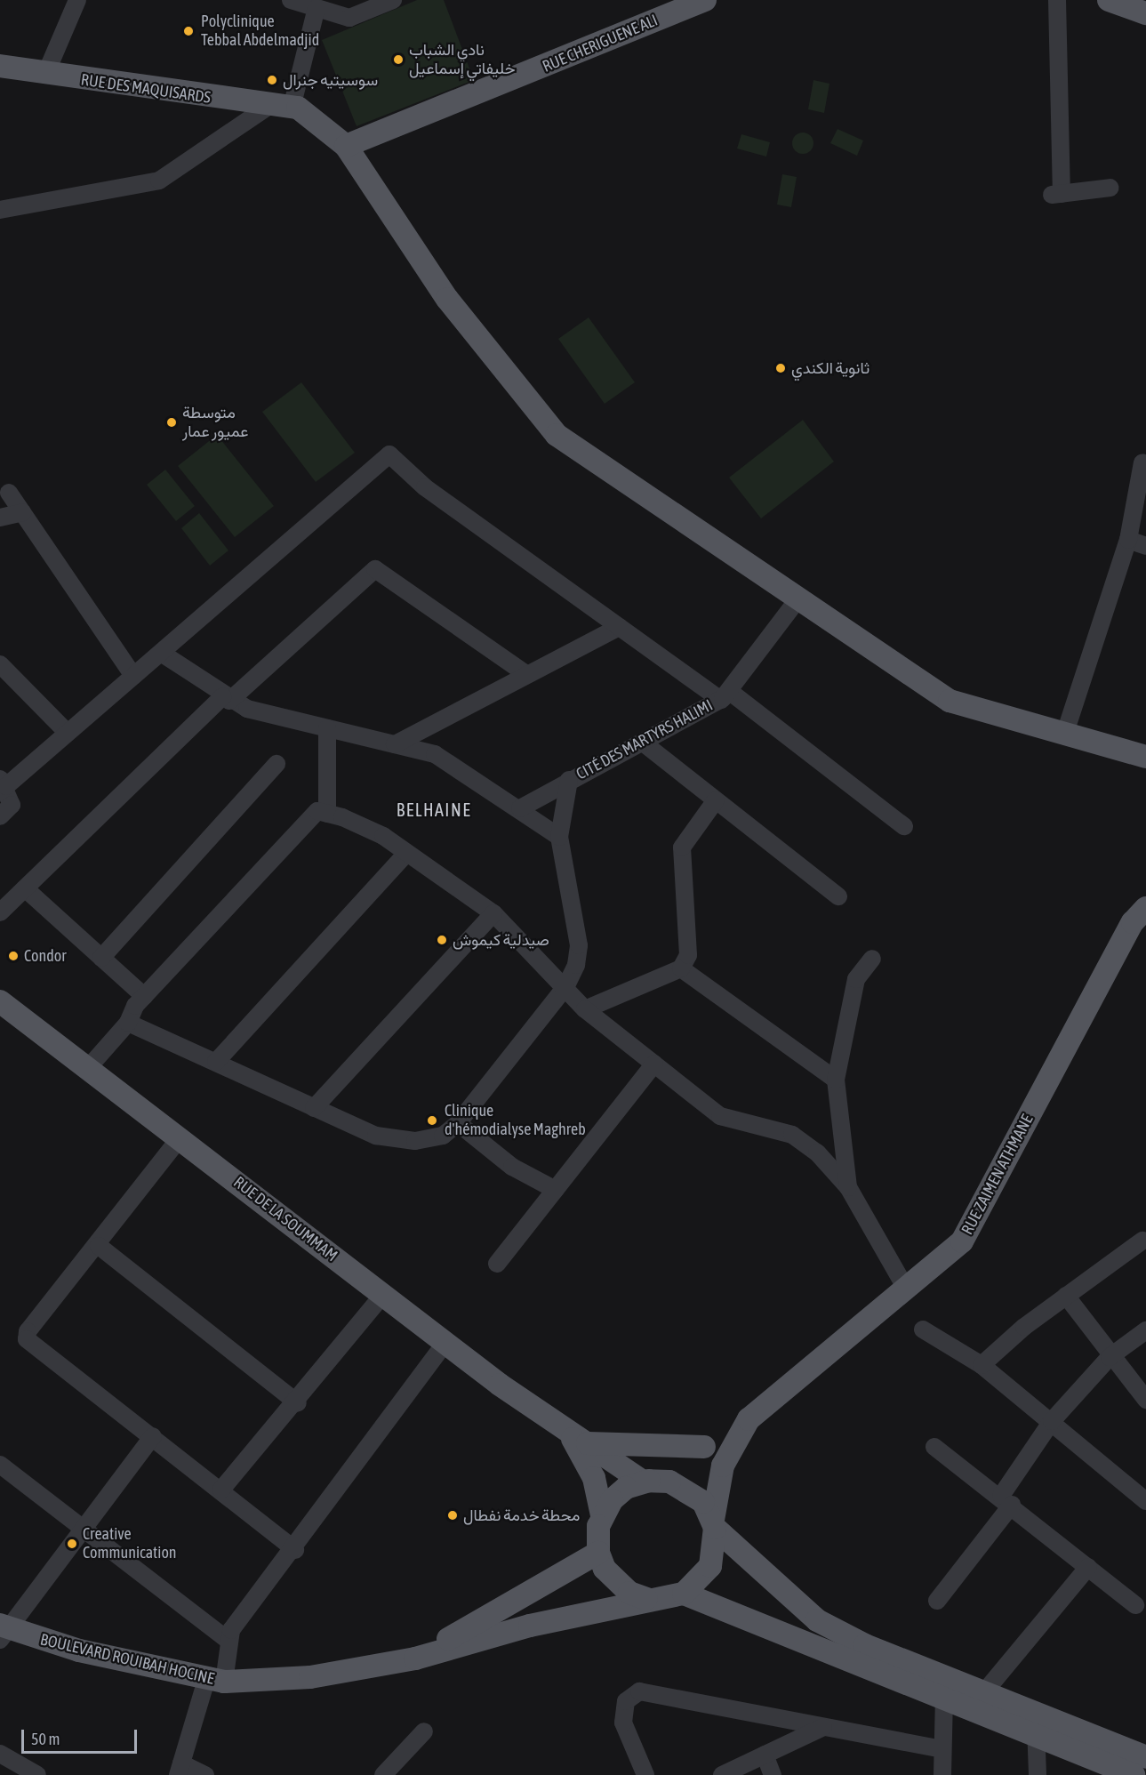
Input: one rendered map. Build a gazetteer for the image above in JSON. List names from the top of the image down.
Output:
{
  "streets": {
    "main road": [
      "RUE CHERIGUENE ALI",
      "RUE DES MAQUISARDS",
      "RUE ZAIMEN ATHMANE",
      "RUE DE LA SOUMMAM",
      "BOULEVARD ROUIBAH HOCINE"
    ],
    "street": ["CITÉ DES MARTYRS HALIMI"]
  },
  "crossings": [
    ["RUE DE LA SOUMMAM", "BOULEVARD ROUIBAH HOCINE"]
  ],
  "districts": ["BELHAINE"],
  "places": [
    "Polyclinique Tebbal Abdelmadjid",
    "نادي الشباب خليفاتي إسماعيل",
    "سوسيتيه جنرال",
    "ثانوية الكندي",
    "متوسطة عميور عمار",
    "صيدلية كيموش",
    "Condor",
    "Clinique d'hémodialyse Maghreb",
    "محطة خدمة نفطال",
    "Creative Communication"
  ],
  "scale_bar": "50 m"
}
